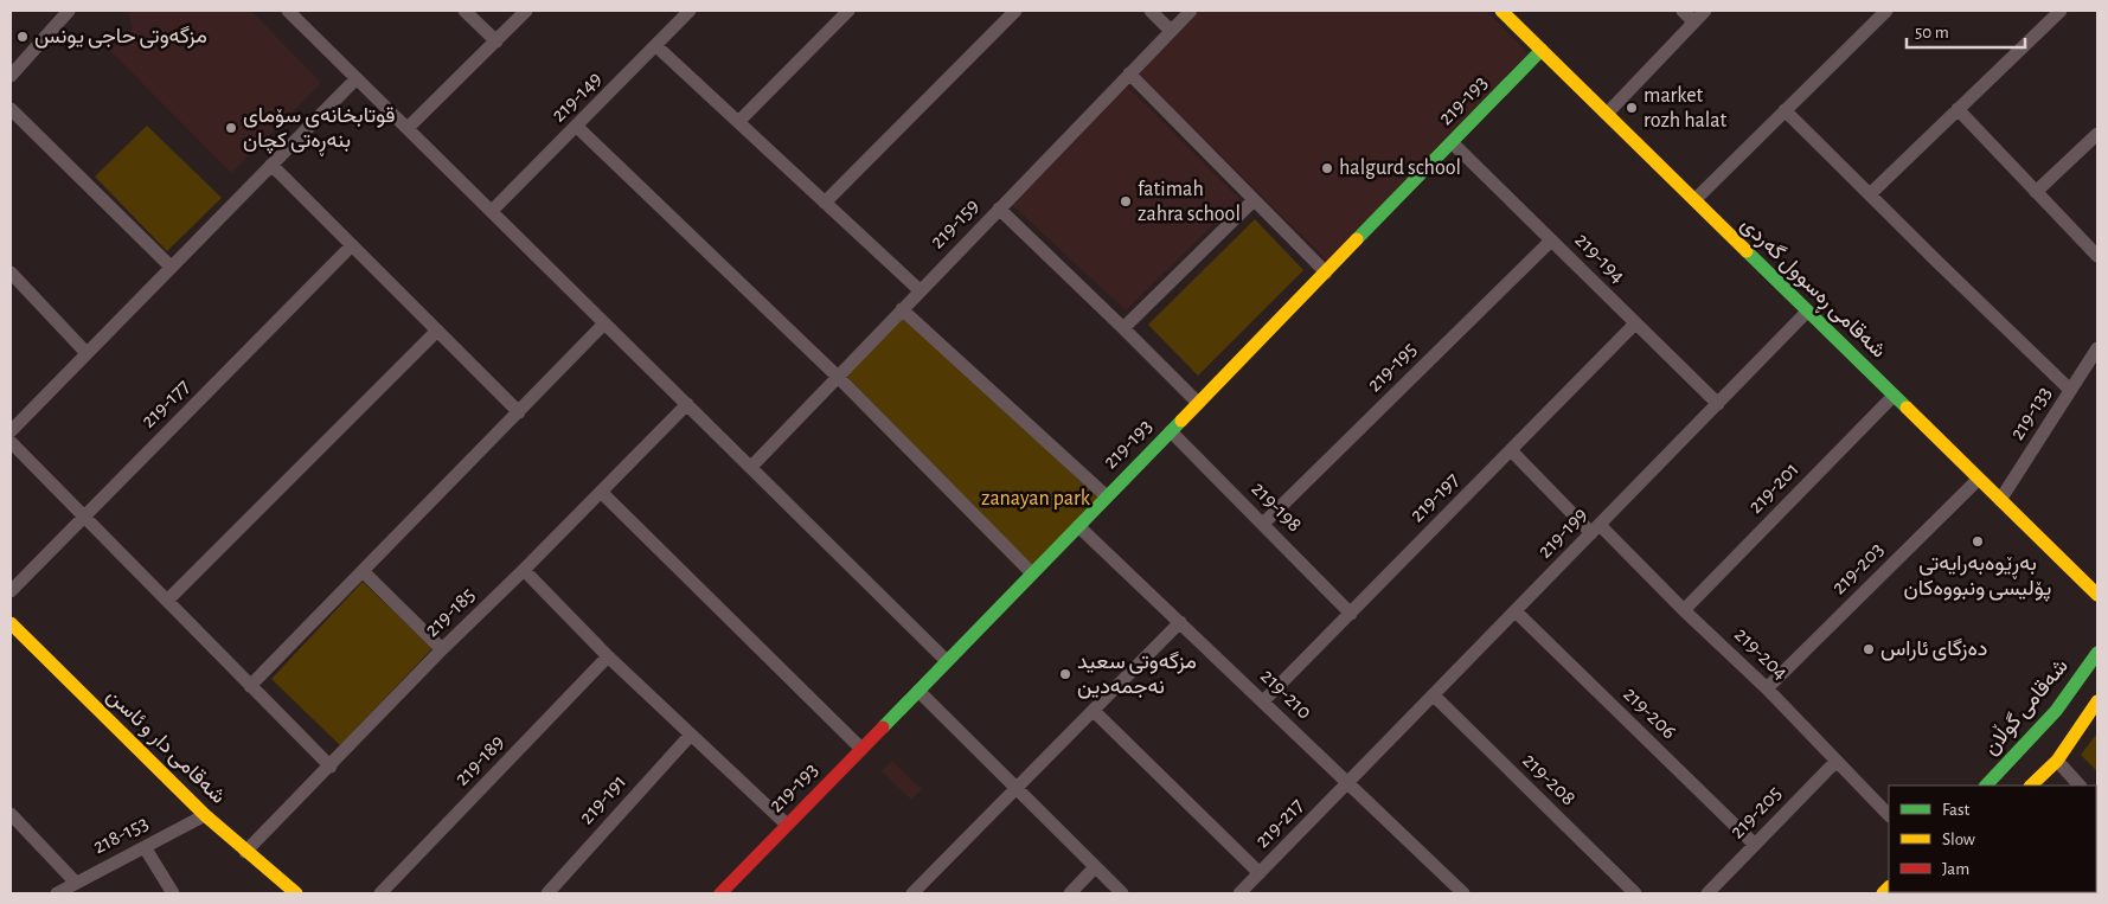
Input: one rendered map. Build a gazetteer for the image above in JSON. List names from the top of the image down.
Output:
{
  "streets": {
    "street": [
      "219-149",
      "219-193",
      "219-159",
      "219-194",
      "شەقامی ڕەسوول گەردی",
      "219-195",
      "219-177",
      "219-133",
      "219-201",
      "219-197",
      "219-198",
      "219-199",
      "219-203",
      "219-185",
      "219-204",
      "219-210",
      "شەقامی گوڵان",
      "219-206",
      "شەقامی دار و ئاسن",
      "219-189",
      "219-208",
      "219-191",
      "219-205",
      "219-217",
      "218-153"
    ]
  },
  "crossings": [
    ["219-193", "219-194"],
    ["219-193", "شەقامی ڕەسوول گەردی"],
    ["219-193", "219-198"],
    ["219-193", "219-210"],
    ["219-194", "219-195"],
    ["219-194", "219-197"],
    ["219-194", "219-199"],
    ["شەقامی ڕەسوول گەردی", "219-133"],
    ["شەقامی ڕەسوول گەردی", "219-201"],
    ["شەقامی ڕەسوول گەردی", "219-199"],
    ["شەقامی ڕەسوول گەردی", "219-203"],
    ["219-195", "219-198"],
    ["219-201", "219-204"],
    ["219-197", "219-198"],
    ["219-197", "219-204"],
    ["219-197", "219-210"],
    ["219-199", "219-204"],
    ["219-199", "219-210"],
    ["219-199", "219-206"],
    ["219-199", "219-208"],
    ["219-199", "219-217"],
    ["219-203", "219-204"],
    ["219-185", "شەقامی دار و ئاسن"],
    ["219-204", "219-205"],
    ["219-210", "219-217"],
    ["219-206", "219-205"],
    ["شەقامی دار و ئاسن", "218-153"]
  ],
  "parks": ["zanayan park"],
  "places": [
    "مزگەوتی حاجی یونس",
    "market rozh halat",
    "قوتابخانەی سۆمای بنەڕەتی کچان",
    "halgurd school",
    "fatimah zahra school",
    "بەڕێوەبەرایەتی پۆلیسی ونبووەکان",
    "دەزگای ئاراس",
    "مزگەوتی سعید نەجمەدین"
  ],
  "legend": ["Fast", "Slow", "Jam"],
  "scale_bar": "50 m"
}
